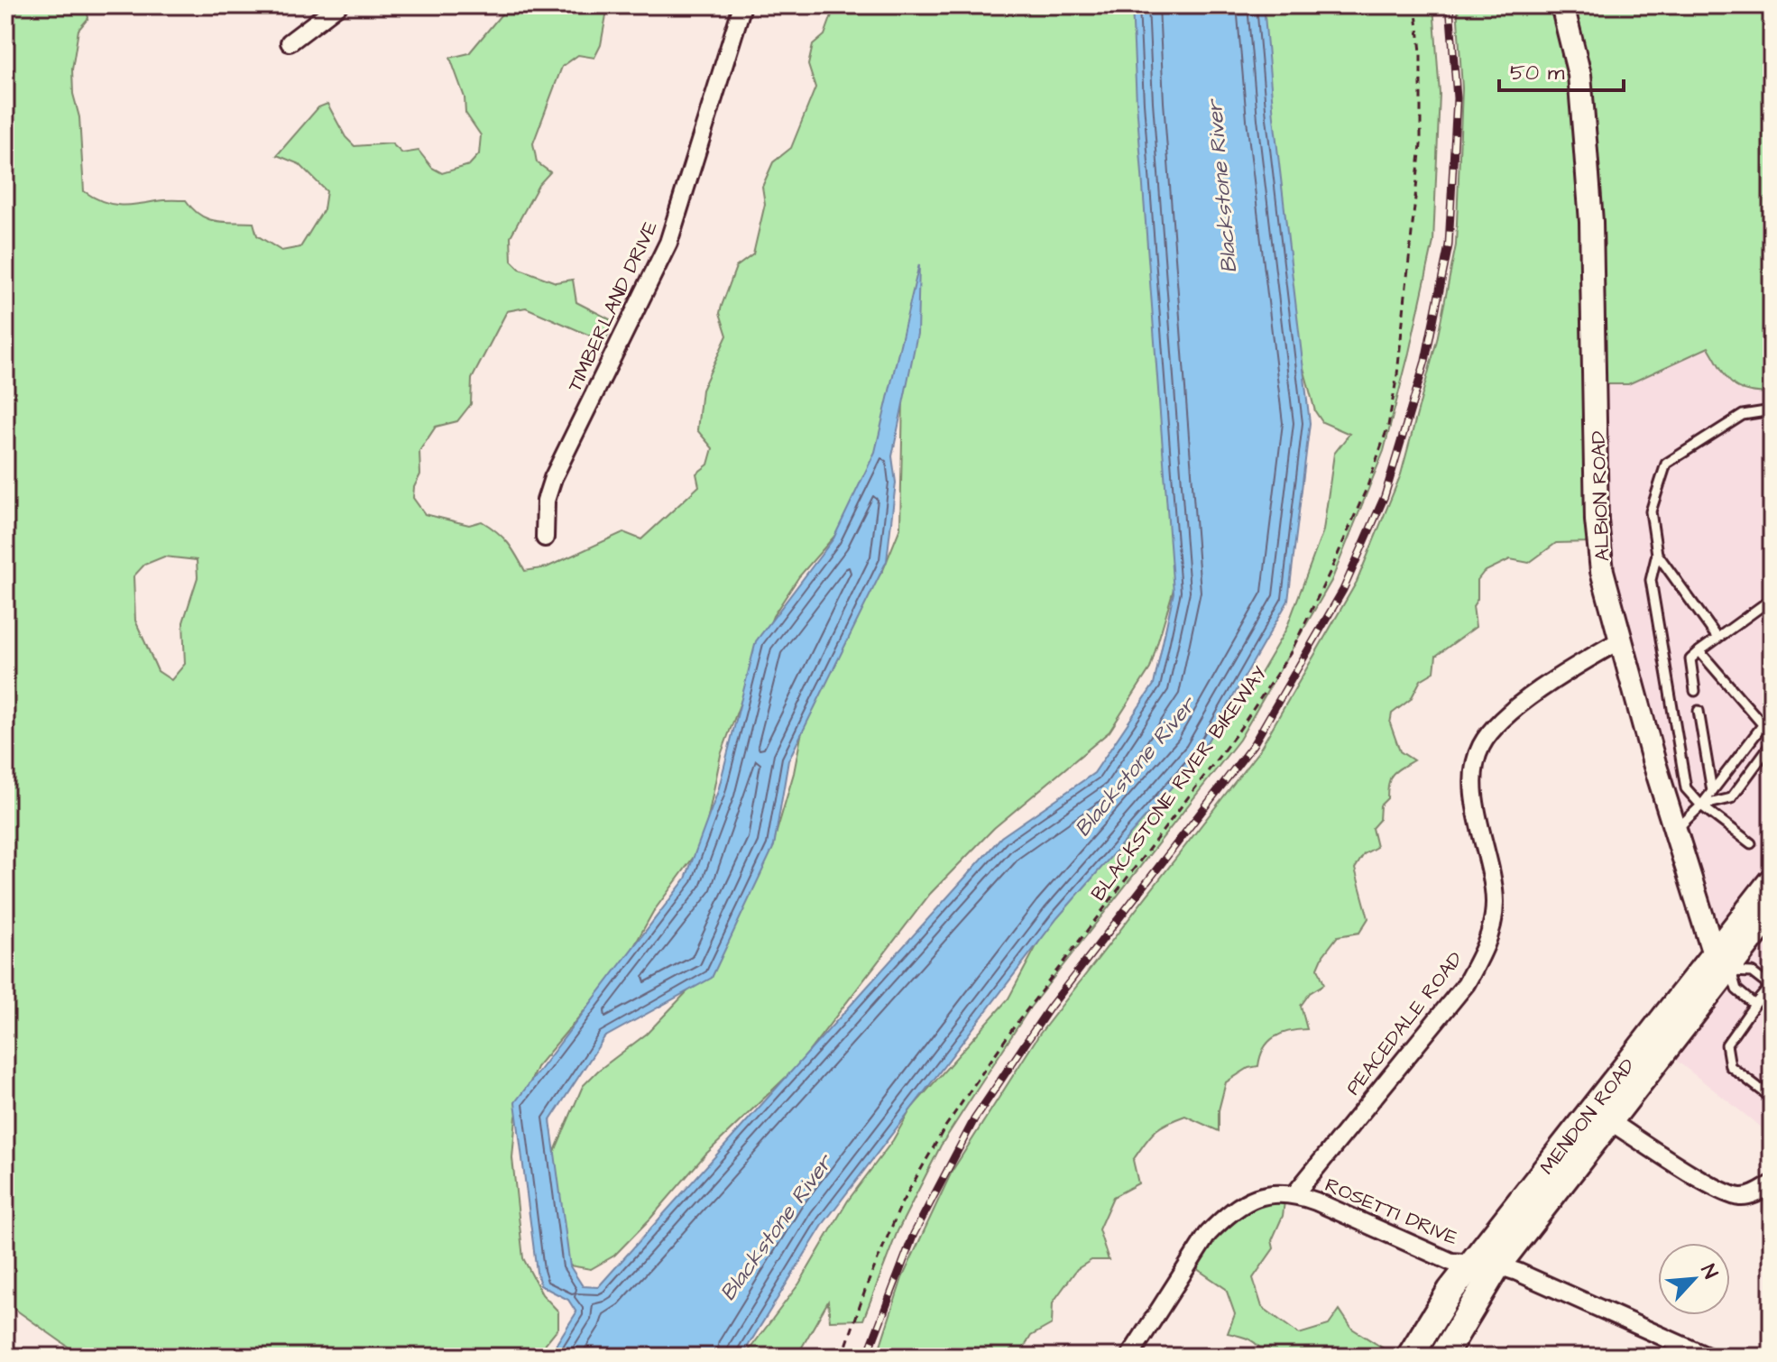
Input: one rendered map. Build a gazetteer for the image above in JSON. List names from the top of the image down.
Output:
{
  "streets": {
    "main road": ["MENDON ROAD"],
    "street": [
      "TIMBERLAND DRIVE",
      "ALBION ROAD",
      "PEACEDALE ROAD",
      "ROSETTI DRIVE"
    ],
    "path": ["BLACKSTONE RIVER BIKEWAY"]
  },
  "crossings": [
    ["ALBION ROAD", "PEACEDALE ROAD"],
    ["ALBION ROAD", "MENDON ROAD"],
    ["PEACEDALE ROAD", "ROSETTI DRIVE"],
    ["MENDON ROAD", "ROSETTI DRIVE"]
  ],
  "water": ["Blackstone River"],
  "scale_bar": "50 m",
  "north": "top right"
}
